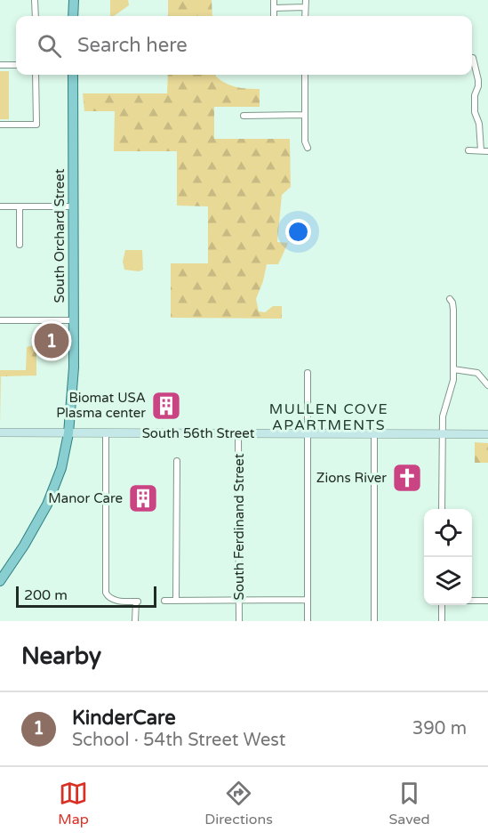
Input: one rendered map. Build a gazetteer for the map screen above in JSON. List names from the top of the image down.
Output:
{
  "streets": {
    "main road": ["South Orchard Street", "South 56th Street"],
    "street": ["South Ferdinand Street"]
  },
  "crossings": [
    ["South Orchard Street", "South 56th Street"],
    ["South 56th Street", "South Ferdinand Street"]
  ],
  "districts": ["MULLEN COVE APARTMENTS"],
  "places": {
    "building": ["Biomat USA Plasma center", "Manor Care"],
    "church": ["Zions River"]
  },
  "scale_bar": "200 m",
  "page": {
    "search": "Search here",
    "pins": "1",
    "scale": "200 m",
    "heading": "Nearby",
    "list": [
      {
        "mark": "1",
        "name": "KinderCare",
        "note": "School · 54th Street West",
        "value": "390 m"
      }
    ],
    "nav": ["Map", "Directions", "Saved"]
  }
}
